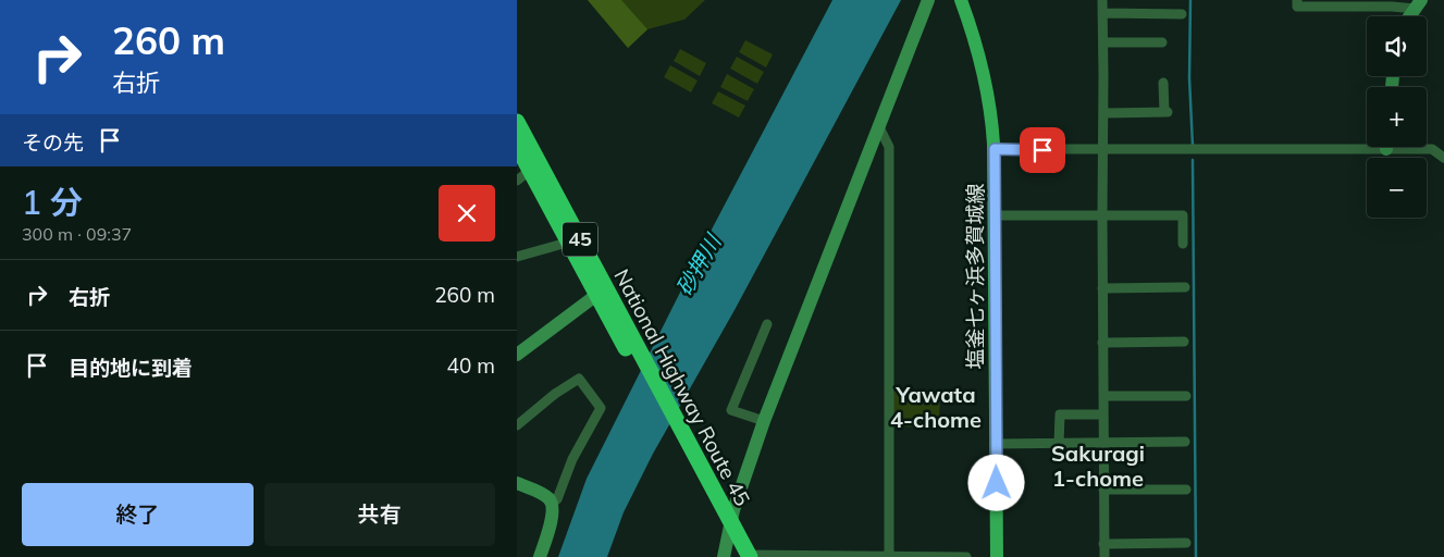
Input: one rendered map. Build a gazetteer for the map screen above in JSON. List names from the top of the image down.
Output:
{
  "streets": {
    "highway": ["45", "National Highway Route 45"],
    "main road": ["塩釜七ヶ浜多賀城線"]
  },
  "districts": ["Yawata 4-chome", "Sakuragi 1-chome"],
  "water": ["砂押川"],
  "page": {
    "turn": ["260 m", "右折"],
    "map_buttons": ["+", "−"],
    "then": "その先",
    "heading": ["1 分", "300 m · 09:37"],
    "list": [
      {
        "name": "右折",
        "value": "260 m"
      },
      {
        "name": "目的地に到着",
        "value": "40 m"
      }
    ],
    "buttons": ["終了", "共有"]
  }
}
